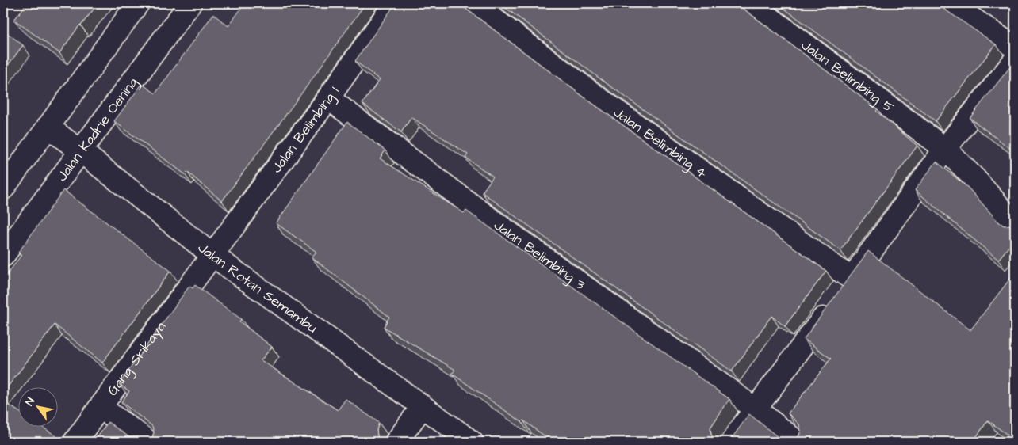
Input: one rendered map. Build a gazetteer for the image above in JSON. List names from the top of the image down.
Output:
{
  "streets": {
    "street": [
      "Jalan Belimbing 5",
      "Jalan Kadrie Oening",
      "Jalan Belimbing 1",
      "Jalan Belimbing 4",
      "Jalan Belimbing 3",
      "Jalan Rotan Semambu",
      "Gang Srikaya"
    ]
  },
  "crossings": [
    ["Jalan Kadrie Oening", "Jalan Rotan Semambu"],
    ["Jalan Belimbing 1", "Jalan Belimbing 3"],
    ["Jalan Belimbing 1", "Jalan Rotan Semambu"],
    ["Jalan Belimbing 1", "Gang Srikaya"],
    ["Jalan Rotan Semambu", "Gang Srikaya"]
  ],
  "north": "top left"
}
